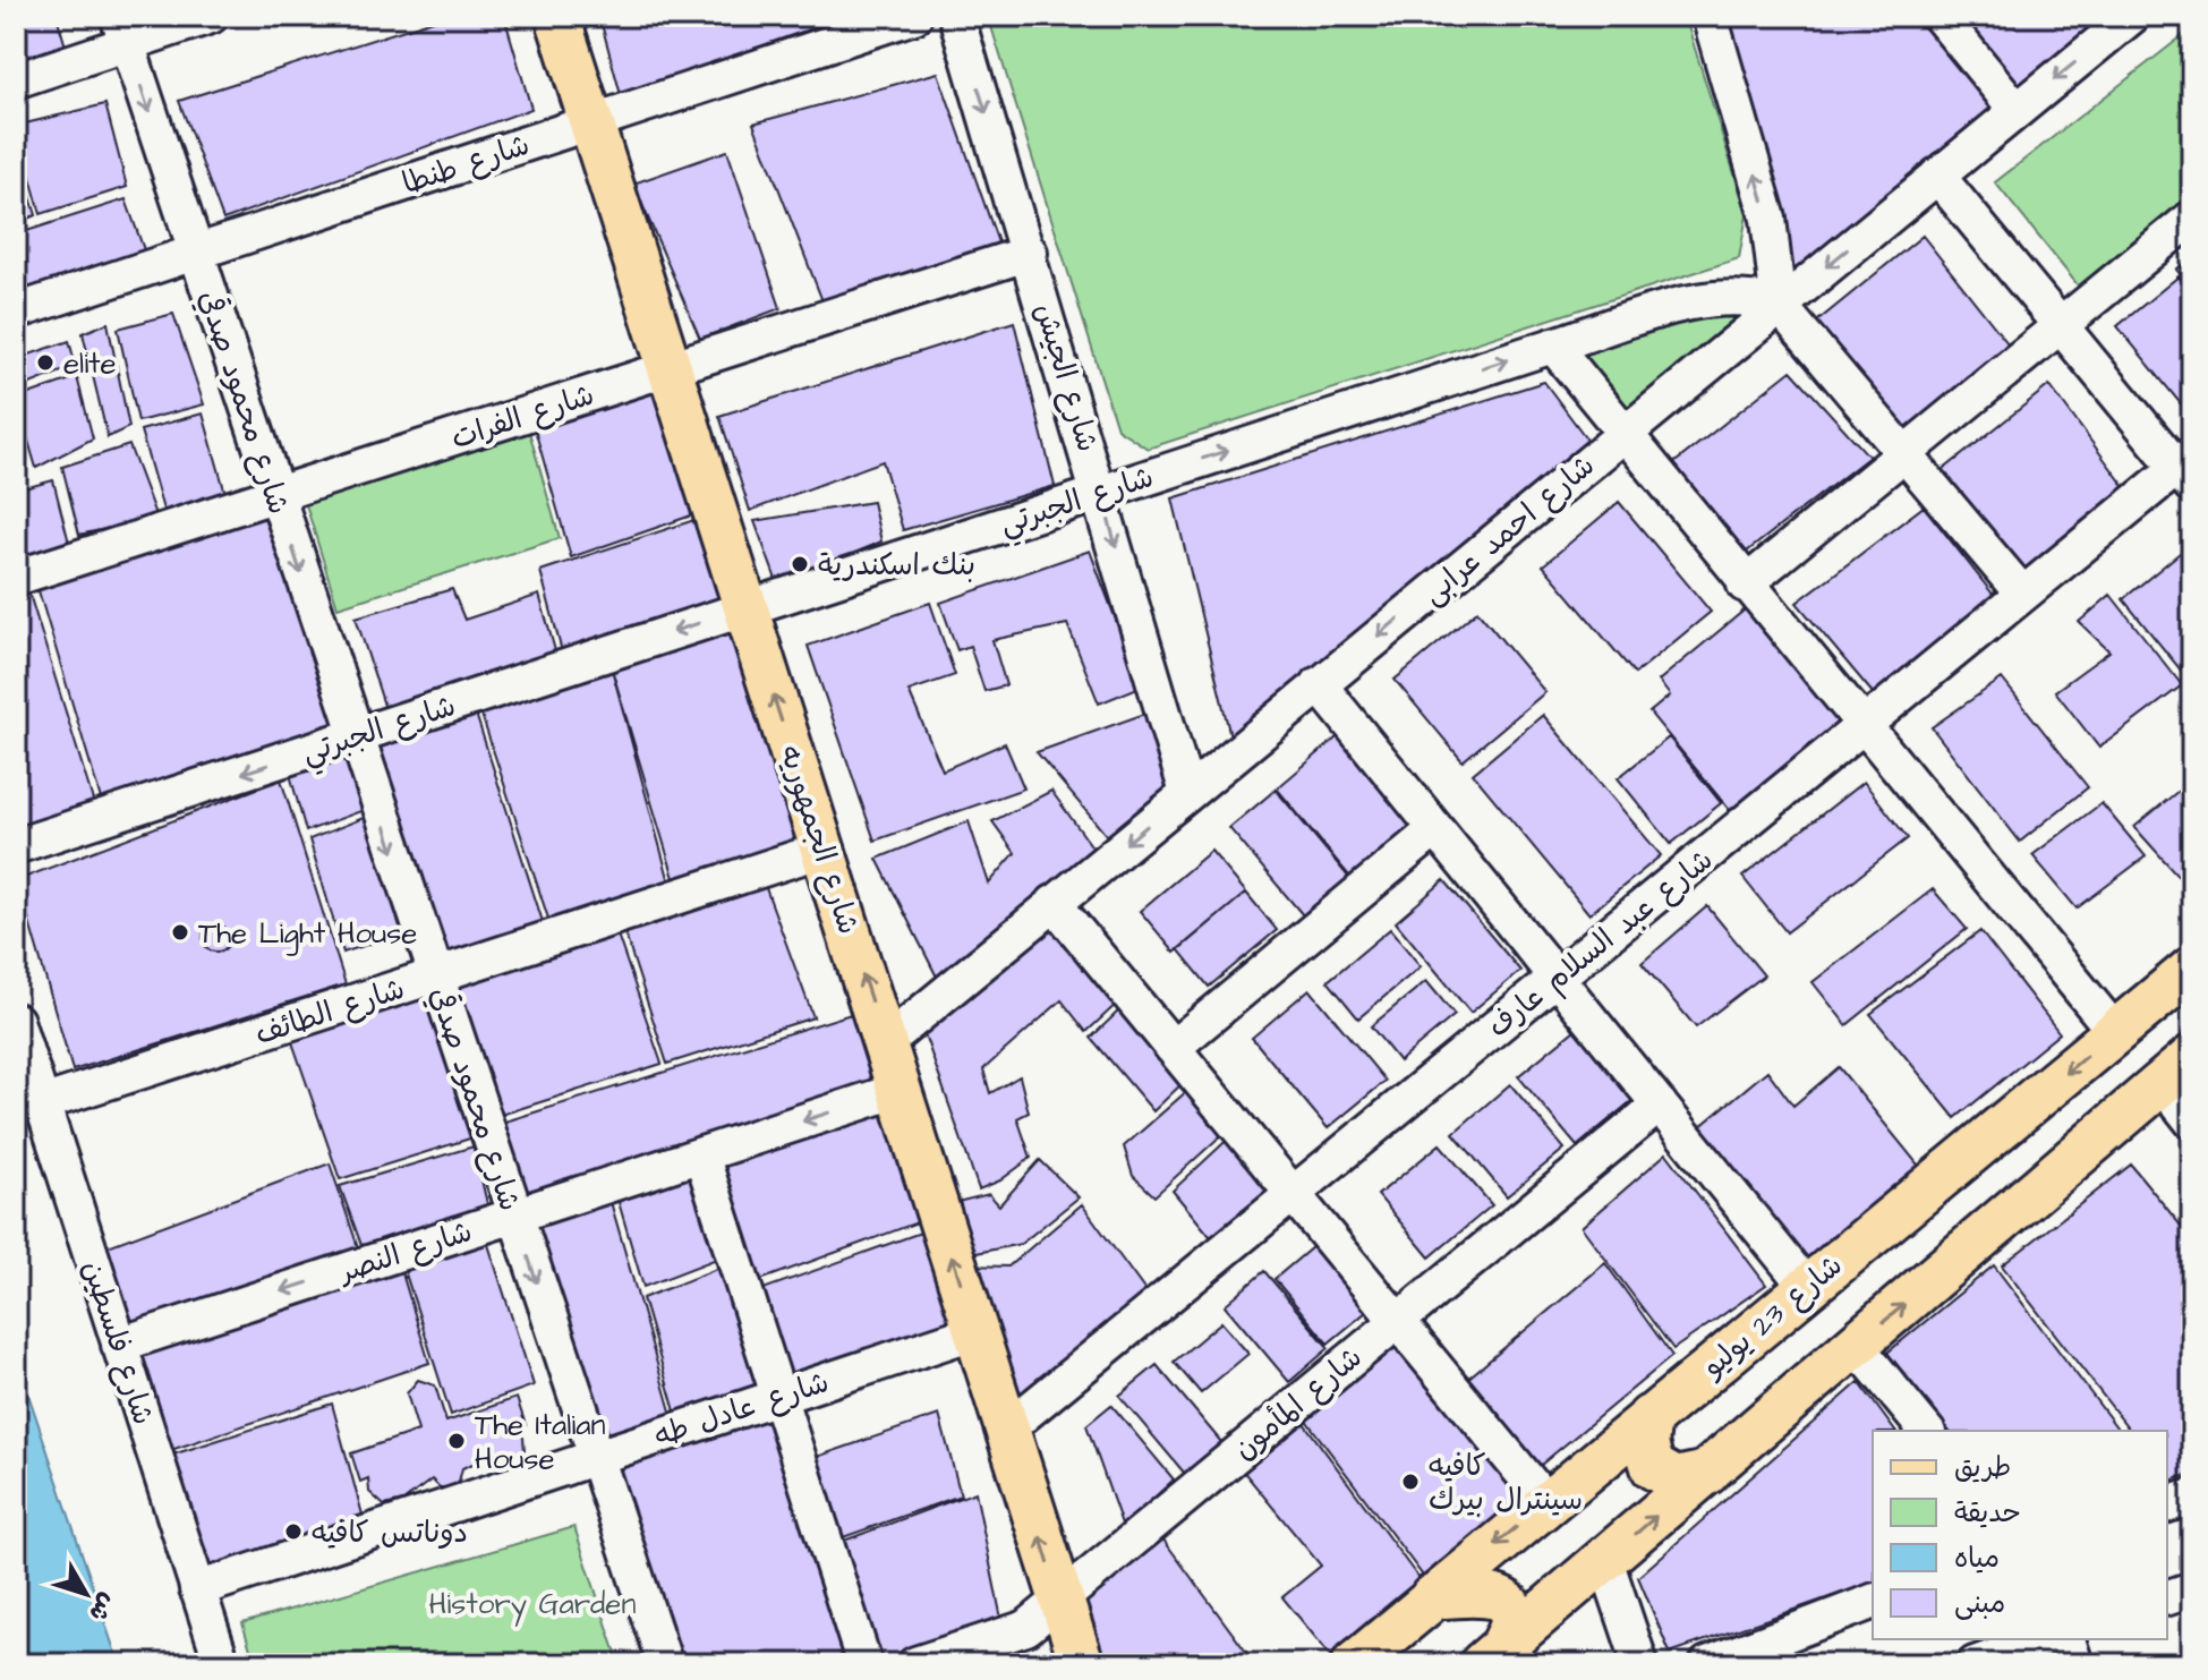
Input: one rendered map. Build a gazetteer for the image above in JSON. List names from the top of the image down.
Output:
{
  "streets": {
    "main road": ["شارع الجمهوريه", "شارع 23 يوليو"],
    "street": [
      "شارع طنطا",
      "شارع الجيش",
      "شارع محمود صدقي",
      "شارع الفرات",
      "شارع الجبرتي",
      "شارع احمد عرابى",
      "شارع عبد السلام عارف",
      "شارع الطائف",
      "شارع النصر",
      "شارع فلسطين",
      "شارع المأمون",
      "شارع عادل طه"
    ]
  },
  "crossings": [
    ["شارع طنطا", "شارع محمود صدقي"],
    ["شارع طنطا", "شارع الجمهوريه"],
    ["شارع الجيش", "شارع الفرات"],
    ["شارع الجيش", "شارع الجبرتي"],
    ["شارع الجيش", "شارع احمد عرابى"],
    ["شارع محمود صدقي", "شارع الفرات"],
    ["شارع محمود صدقي", "شارع الجبرتي"],
    ["شارع محمود صدقي", "شارع الطائف"],
    ["شارع محمود صدقي", "شارع النصر"],
    ["شارع محمود صدقي", "شارع عادل طه"],
    ["شارع الفرات", "شارع الجمهوريه"],
    ["شارع الجبرتي", "شارع احمد عرابى"],
    ["شارع الجبرتي", "شارع الجمهوريه"],
    ["شارع احمد عرابى", "شارع الجمهوريه"],
    ["شارع الجمهوريه", "شارع عبد السلام عارف"],
    ["شارع الجمهوريه", "شارع الطائف"],
    ["شارع الجمهوريه", "شارع النصر"],
    ["شارع الجمهوريه", "شارع المأمون"],
    ["شارع الجمهوريه", "شارع عادل طه"],
    ["شارع الطائف", "شارع فلسطين"],
    ["شارع النصر", "شارع فلسطين"],
    ["شارع فلسطين", "شارع عادل طه"]
  ],
  "one_way": [
    "شارع الجيش",
    "شارع محمود صدقي",
    "شارع الجمهوريه",
    "شارع النصر"
  ],
  "parks": ["History Garden"],
  "places": [
    "elite",
    "بنك اسكندرية",
    "The Light House",
    "The Italian House",
    "كافيه سينترال بيرك",
    "دوناتس كافيه"
  ],
  "legend": [
    "طريق",
    "حديقة",
    "مياه",
    "مبنى"
  ],
  "north": "bottom right"
}
